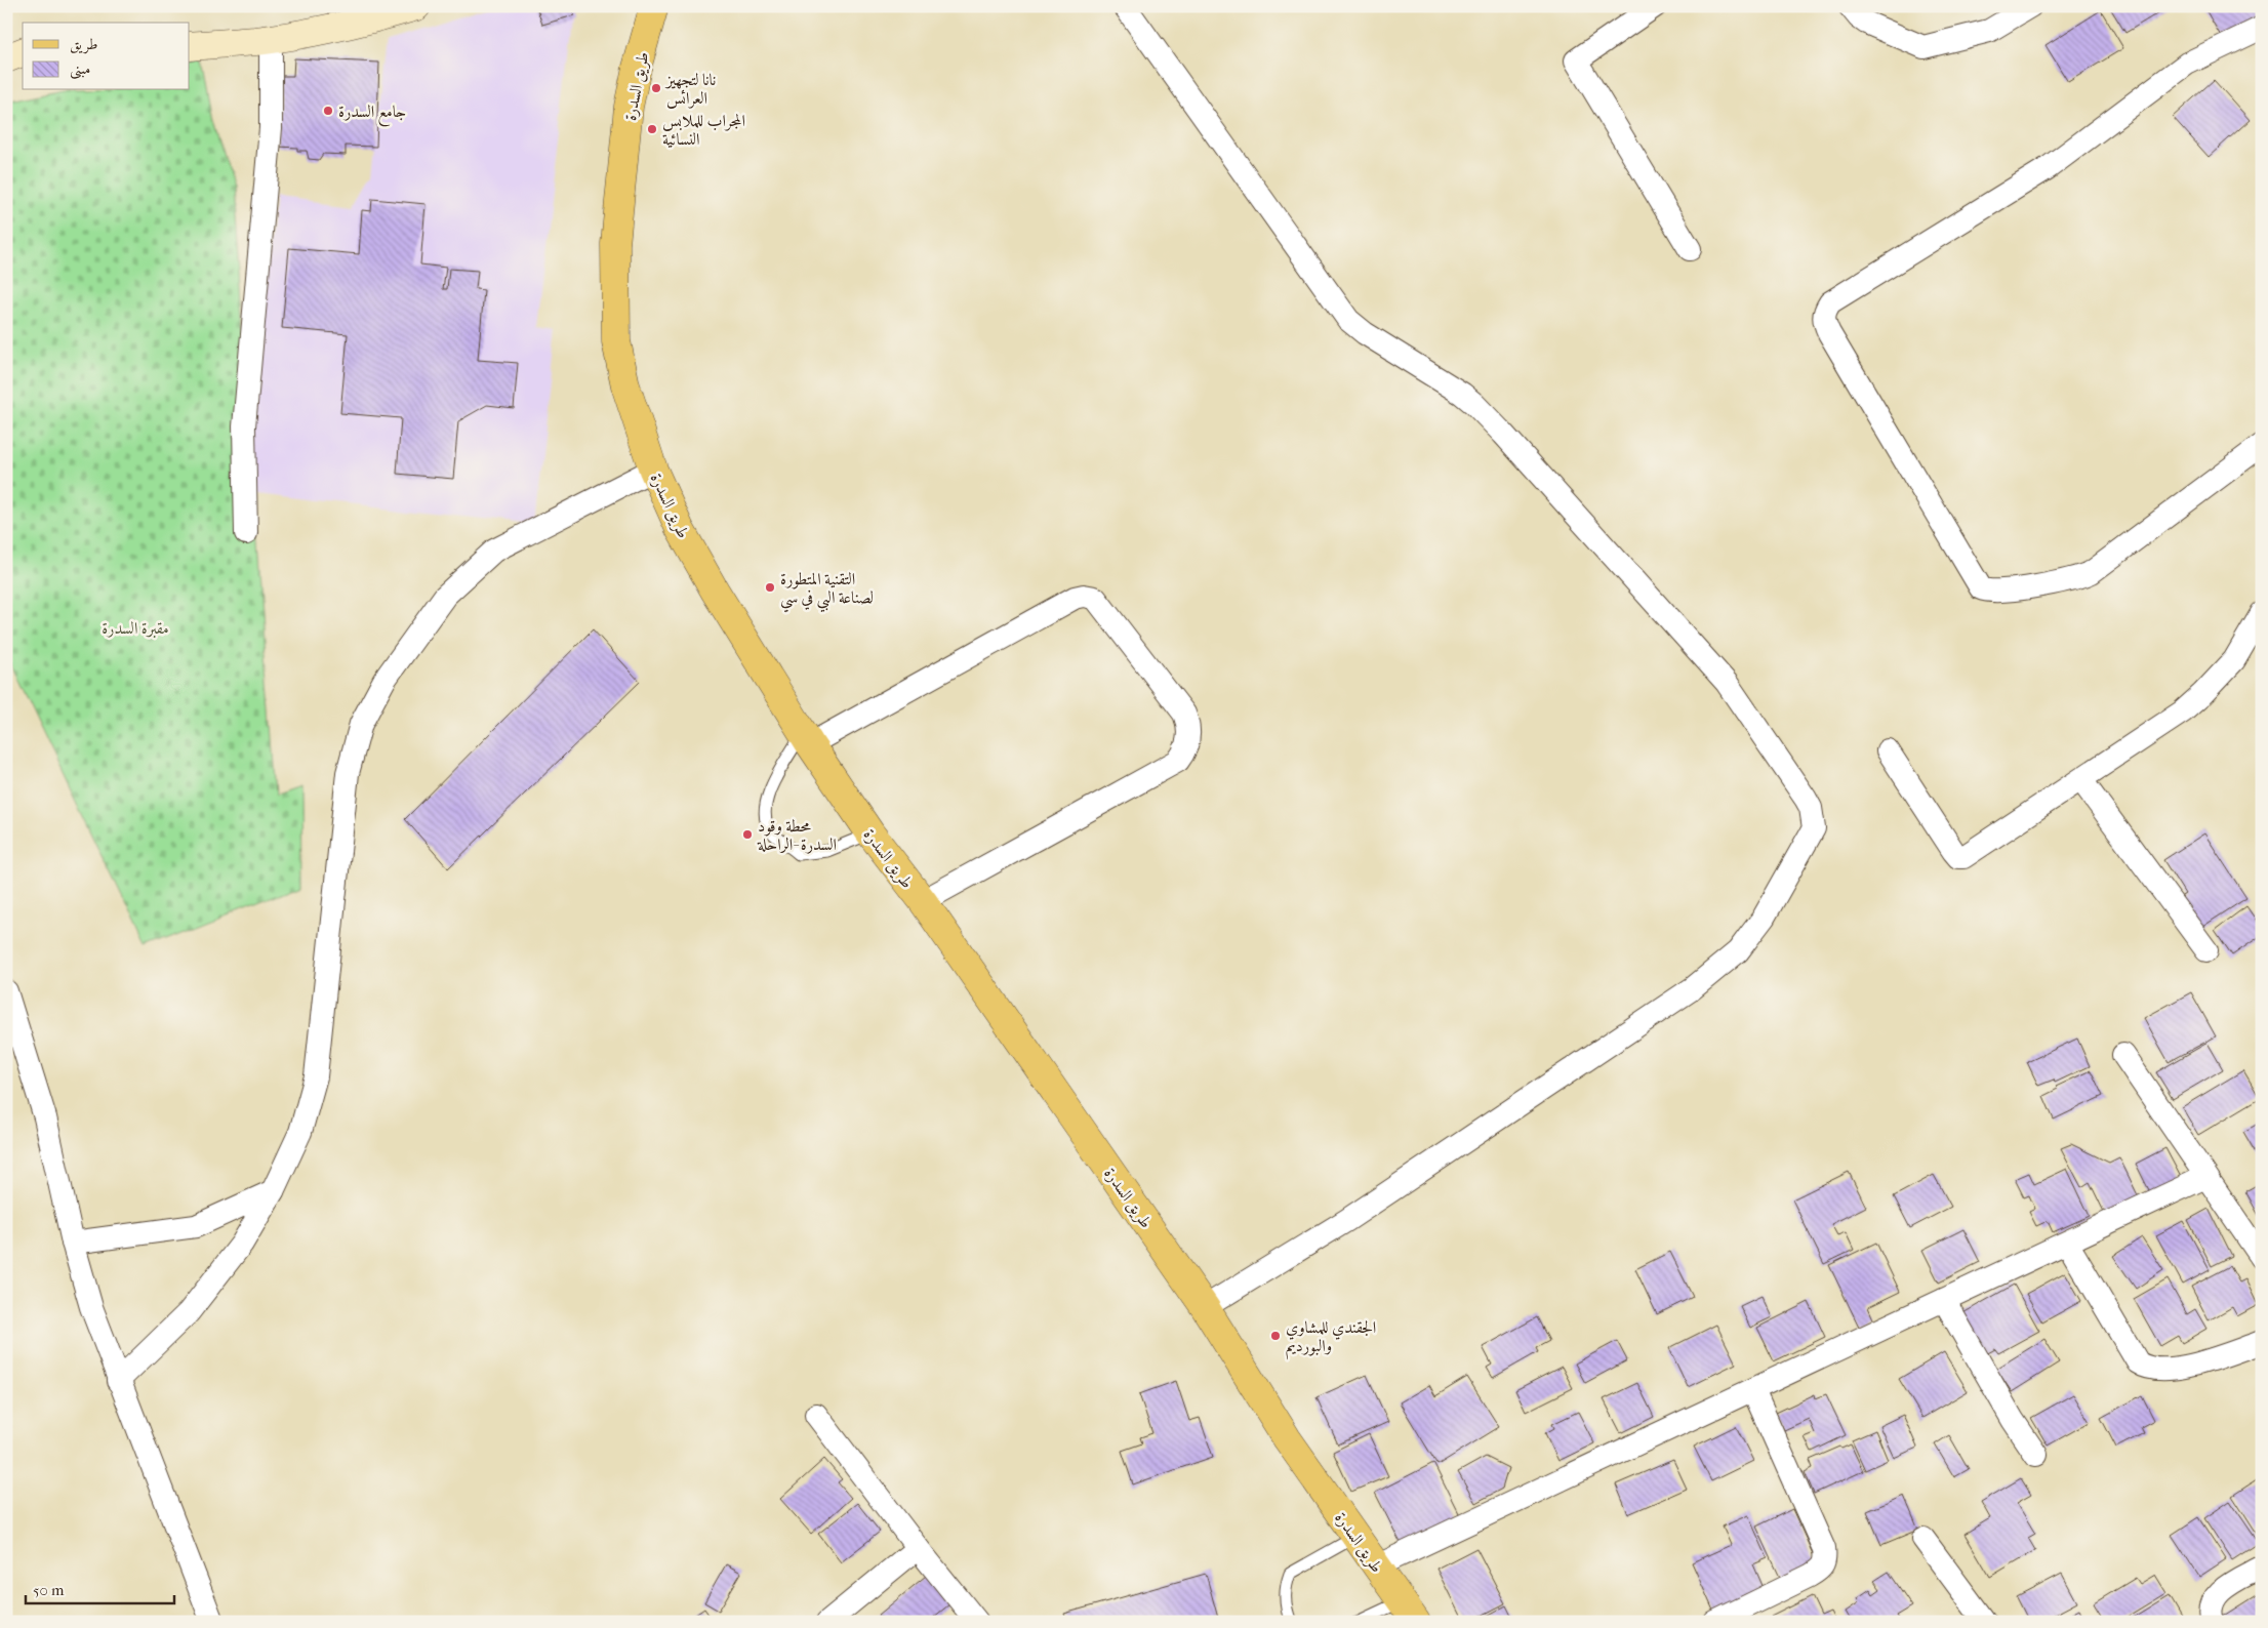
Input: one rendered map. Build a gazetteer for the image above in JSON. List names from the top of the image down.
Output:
{
  "streets": {
    "main road": ["طريق السدرة"]
  },
  "parks": ["مقبرة السدرة"],
  "places": [
    "نانا لتجهيز العرائس",
    "جامع السدرة",
    "المجراب للملابس النسائية",
    "التقنية المتطورة لصناعة البي في سي",
    "محطة وقود السدرة -الراحلة",
    "الجقندي للمشاوي والبورديم"
  ],
  "legend": ["طريق", "مبنى"],
  "scale_bar": "50 m"
}
